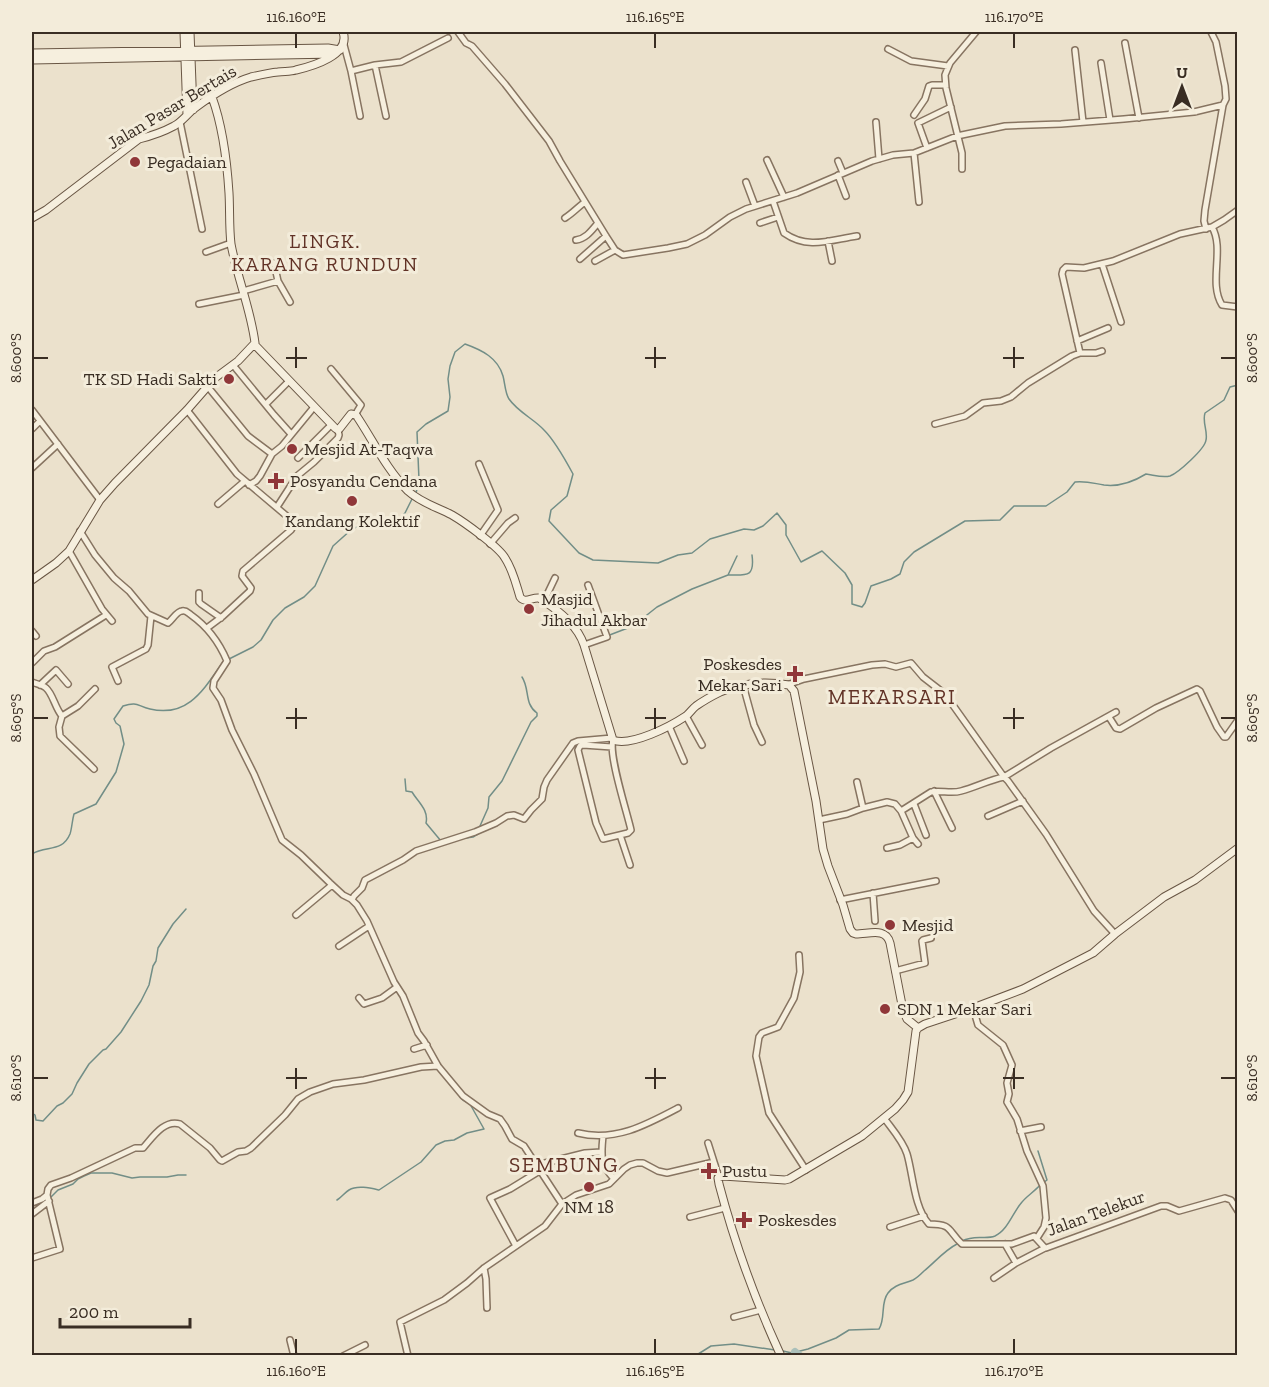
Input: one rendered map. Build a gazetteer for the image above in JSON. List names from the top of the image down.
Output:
{
  "streets": {
    "street": ["Jalan Pasar Bertais", "Jalan Telekur"]
  },
  "districts": ["LINGK. KARANG RUNDUN", "MEKARSARI", "SEMBUNG"],
  "places": {
    "other": [
      "Pegadaian",
      "TK SD Hadi Sakti",
      "Mesjid At-Taqwa",
      "Kandang Kolektif",
      "Masjid Jihadul Akbar",
      "Mesjid",
      "SDN 1 Mekar Sari",
      "NM 18"
    ],
    "health": [
      "Posyandu Cendana",
      "Poskesdes Mekar Sari",
      "Pustu",
      "Poskesdes"
    ]
  },
  "scale_bar": "200 m",
  "north": "top",
  "coordinates": [
    "116.160°E",
    "116.165°E",
    "116.170°E",
    "8.600°S",
    "8.605°S",
    "8.610°S"
  ]
}
